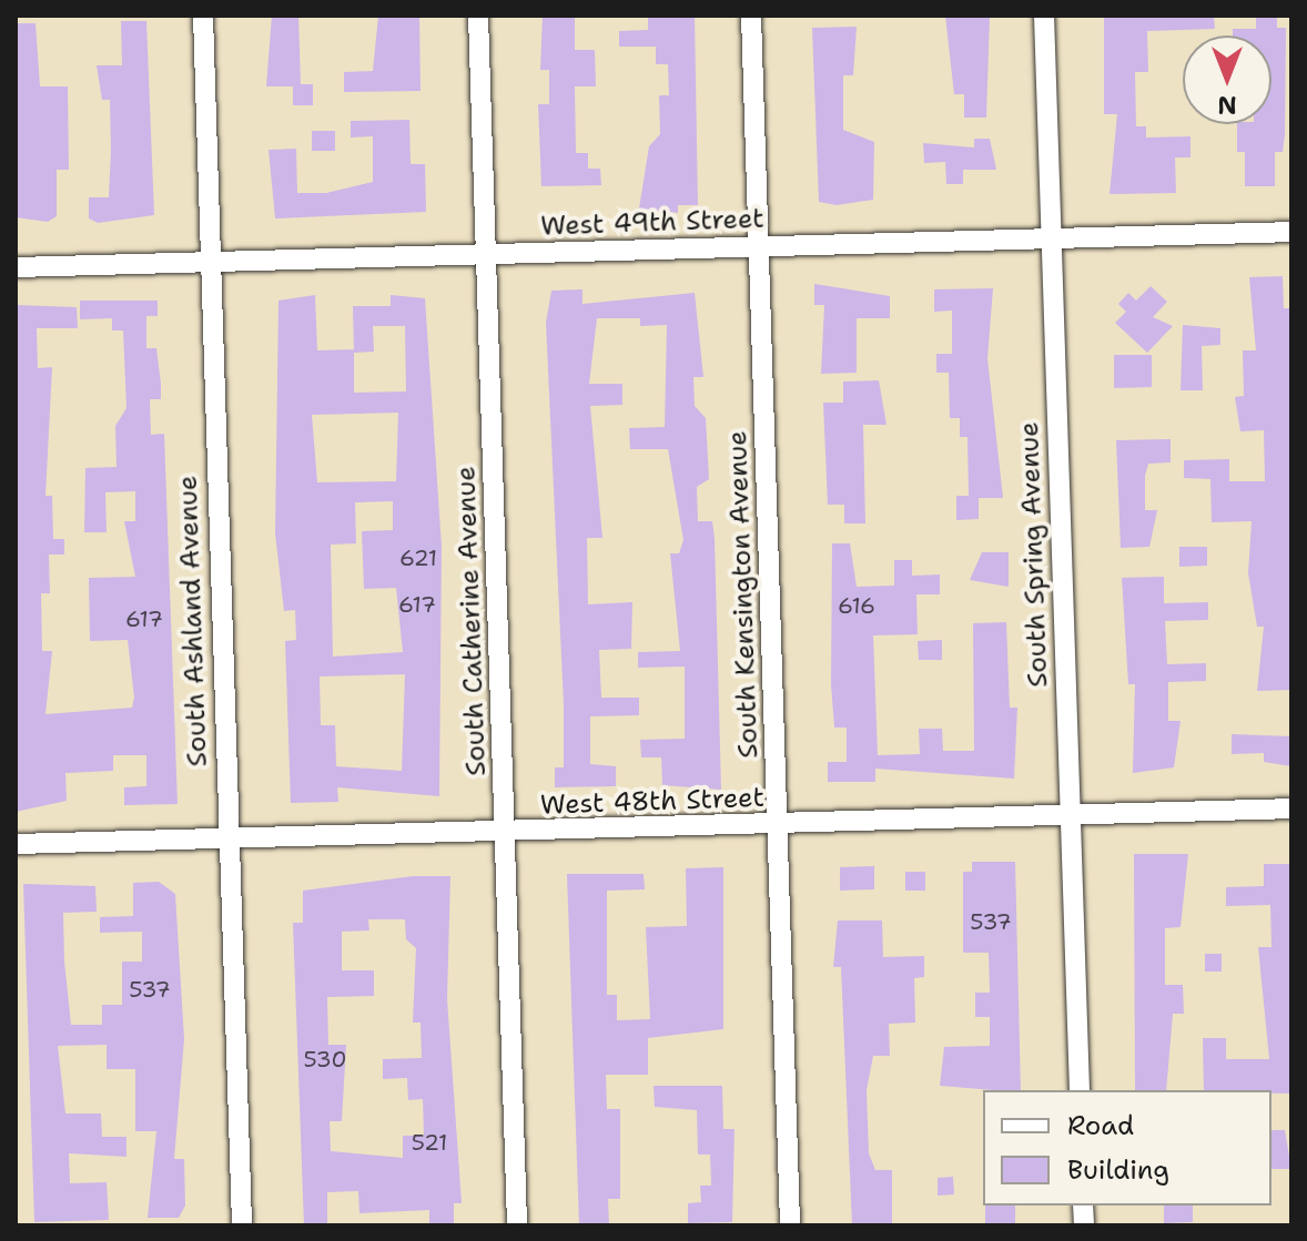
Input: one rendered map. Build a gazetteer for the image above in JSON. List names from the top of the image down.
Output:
{
  "streets": {
    "street": [
      "West 49th Street",
      "South Spring Avenue",
      "South Kensington Avenue",
      "South Ashland Avenue",
      "South Catherine Avenue",
      "West 48th Street"
    ]
  },
  "crossings": [
    ["West 49th Street", "South Spring Avenue"],
    ["West 49th Street", "South Kensington Avenue"],
    ["West 49th Street", "South Ashland Avenue"],
    ["West 49th Street", "South Catherine Avenue"],
    ["South Spring Avenue", "West 48th Street"],
    ["South Kensington Avenue", "West 48th Street"],
    ["South Ashland Avenue", "West 48th Street"],
    ["South Catherine Avenue", "West 48th Street"]
  ],
  "house_numbers": [
    "621",
    "617",
    "616",
    "617",
    "537",
    "537",
    "530",
    "521"
  ],
  "legend": ["Road", "Building"],
  "north": "bottom"
}
